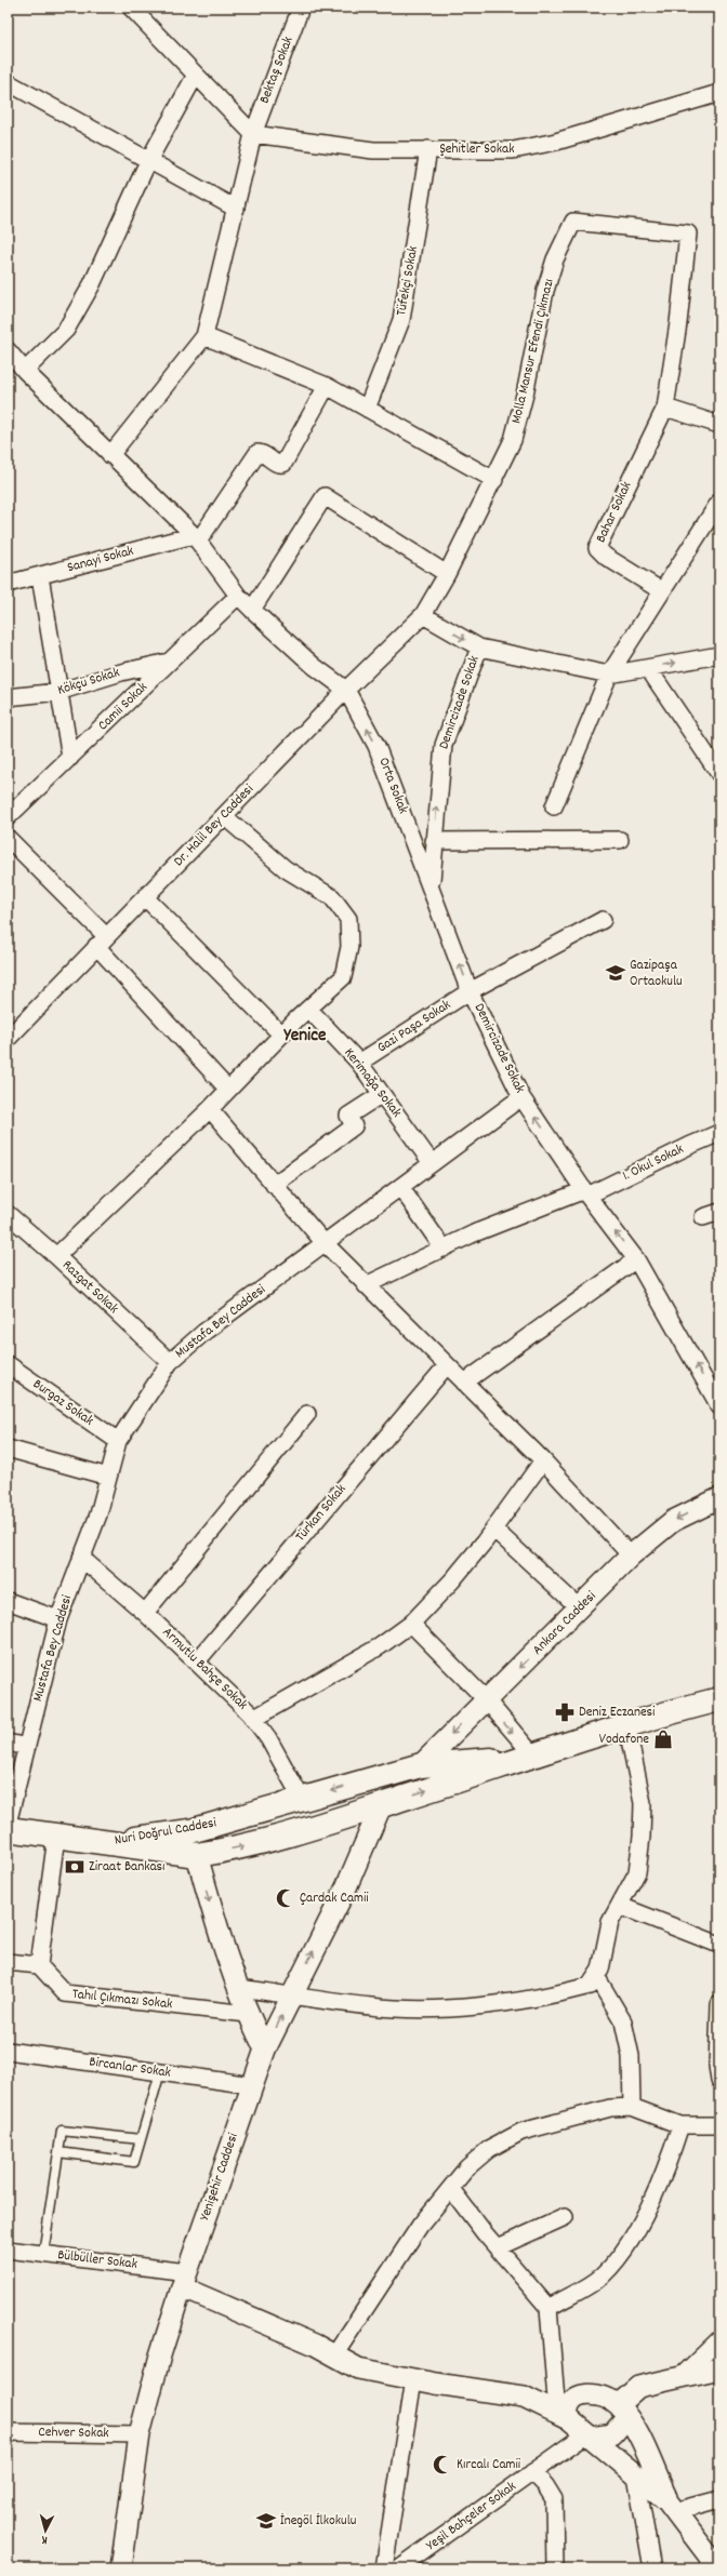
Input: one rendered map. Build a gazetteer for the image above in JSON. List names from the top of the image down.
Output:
{
  "streets": {
    "main road": ["Nuri Doğrul Caddesi"],
    "street": [
      "Bektaş Sokak",
      "Şehitler Sokak",
      "Tüfekçi Sokak",
      "Molla Mansur Efendi Çıkmazı",
      "Bahar Sokak",
      "Sanayi Sokak",
      "Kökçü Sokak",
      "Demircizade Sokak",
      "Camii Sokak",
      "Orta Sokak",
      "Dr. Halil Bey Caddesi",
      "Gazi Paşa Sokak",
      "Kerimağa Sokak",
      "1. Okul Sokak",
      "Razgat Sokak",
      "Mustafa Bey Caddesi",
      "Burgaz Sokak",
      "Türkan Sokak",
      "Ankara Caddesi",
      "Armutlu Bahçe Sokak",
      "Tahıl Çıkmazı Sokak",
      "Bircanlar Sokak",
      "Yenişehir Caddesi",
      "Bülbüller Sokak",
      "Cehver Sokak",
      "Yeşil Bahçeler Sokak"
    ]
  },
  "crossings": [
    ["Bektaş Sokak", "Şehitler Sokak"],
    ["Şehitler Sokak", "Tüfekçi Sokak"],
    ["Molla Mansur Efendi Çıkmazı", "Bahar Sokak"],
    ["Molla Mansur Efendi Çıkmazı", "Dr. Halil Bey Caddesi"],
    ["Kökçü Sokak", "Camii Sokak"],
    ["Demircizade Sokak", "Orta Sokak"],
    ["Demircizade Sokak", "Gazi Paşa Sokak"],
    ["Demircizade Sokak", "1. Okul Sokak"],
    ["Demircizade Sokak", "Mustafa Bey Caddesi"],
    ["Orta Sokak", "Dr. Halil Bey Caddesi"],
    ["Gazi Paşa Sokak", "Kerimağa Sokak"],
    ["Kerimağa Sokak", "Mustafa Bey Caddesi"],
    ["Razgat Sokak", "Mustafa Bey Caddesi"],
    ["Mustafa Bey Caddesi", "Burgaz Sokak"],
    ["Mustafa Bey Caddesi", "Armutlu Bahçe Sokak"],
    ["Türkan Sokak", "Armutlu Bahçe Sokak"],
    ["Ankara Caddesi", "Nuri Doğrul Caddesi"],
    ["Armutlu Bahçe Sokak", "Nuri Doğrul Caddesi"],
    ["Nuri Doğrul Caddesi", "Yenişehir Caddesi"],
    ["Bircanlar Sokak", "Yenişehir Caddesi"],
    ["Yenişehir Caddesi", "Bülbüller Sokak"],
    ["Yenişehir Caddesi", "Cehver Sokak"]
  ],
  "one_way": ["Demircizade Sokak", "Orta Sokak"],
  "districts": ["Yenice"],
  "places": {
    "school or university": ["Gazipaşa Ortaokulu", "İnegöl İlkokulu"],
    "pharmacy": ["Deniz Eczanesi"],
    "shop": ["Vodafone"],
    "bank": ["Ziraat Bankası"],
    "mosque": ["Çardak Camii", "Kırcalı Camii"]
  },
  "north": "bottom"
}
